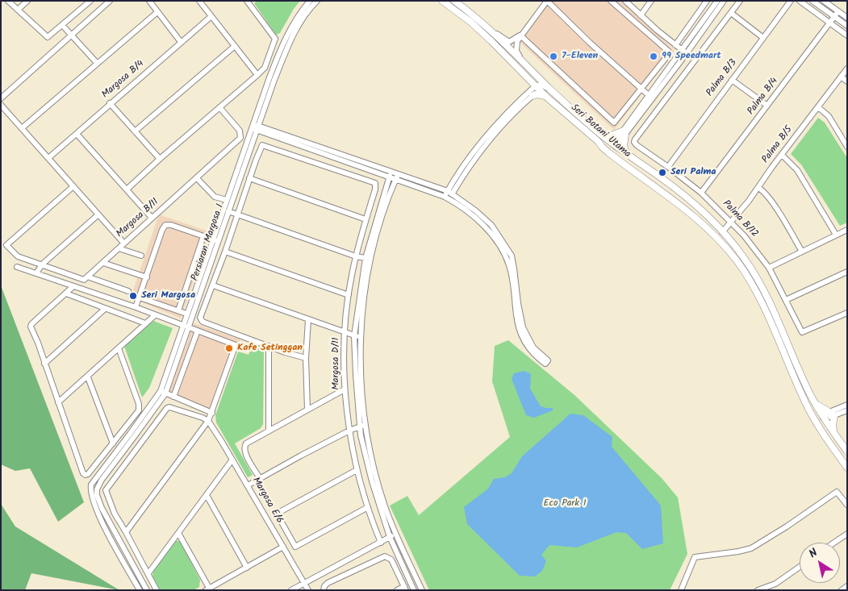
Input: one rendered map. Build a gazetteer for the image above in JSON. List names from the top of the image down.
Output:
{
  "streets": {
    "main road": ["Seri Botani Utama"],
    "street": [
      "Palma B/3",
      "Margosa B/4",
      "Palma B/4",
      "Palma B/5",
      "Margosa B/11",
      "Palma B/12",
      "Persiaran Margosa 1",
      "Margosa D/11",
      "Margosa E/6"
    ]
  },
  "crossings": [
    ["Palma B/3", "Palma B/12"],
    ["Palma B/4", "Palma B/12"],
    ["Seri Botani Utama", "Palma B/5"],
    ["Palma B/5", "Palma B/12"]
  ],
  "parks": ["Eco Park 1"],
  "places": [
    "7-Eleven",
    "99 Speedmart",
    "Seri Palma",
    "Seri Margosa",
    "Kafe Setinggan"
  ],
  "north": "top left"
}
